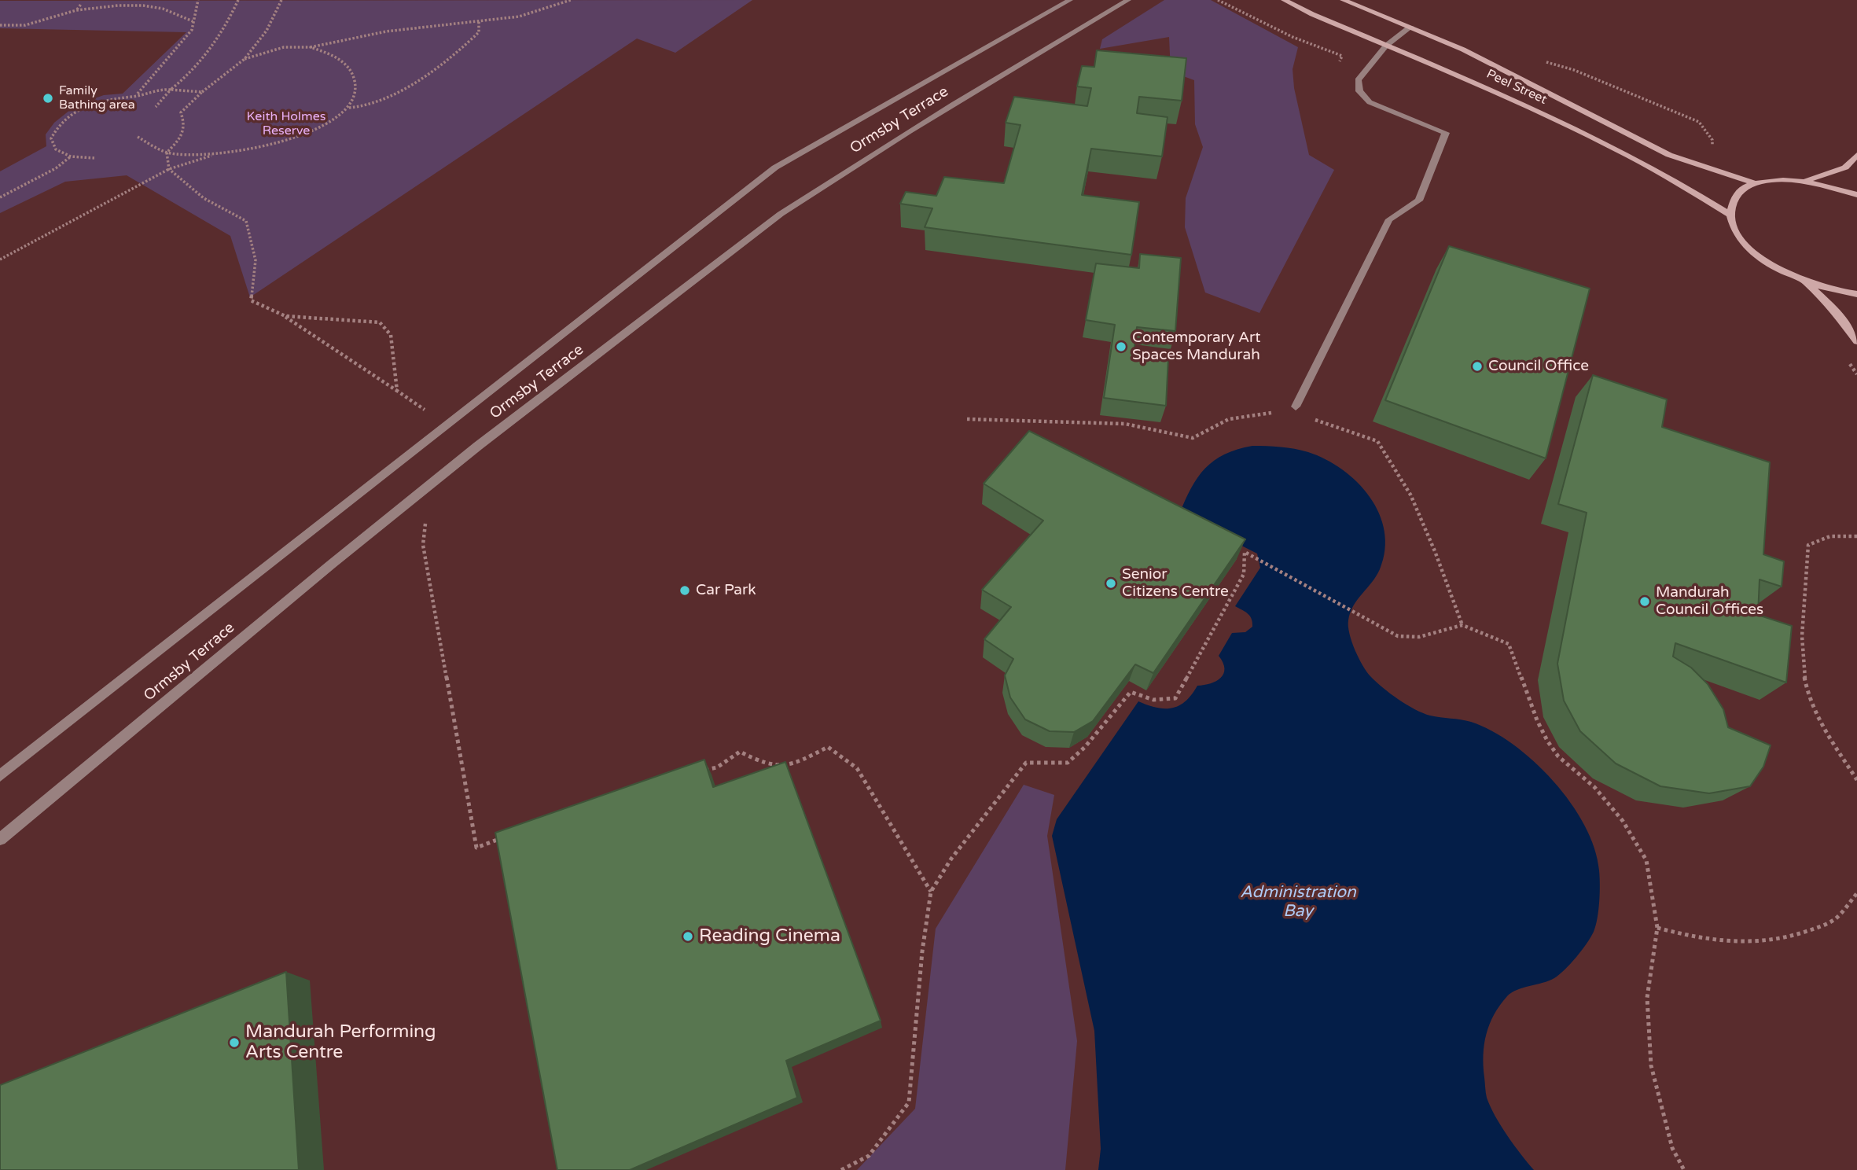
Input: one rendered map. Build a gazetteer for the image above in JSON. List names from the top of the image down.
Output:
{
  "streets": {
    "street": ["Peel Street", "Ormsby Terrace"]
  },
  "water": ["Administration Bay"],
  "parks": ["Keith Holmes Reserve"],
  "places": [
    "Family Bathing area",
    "Contemporary Art Spaces Mandurah",
    "Council Office",
    "Senior Citizens Centre",
    "Car Park",
    "Mandurah Council Offices",
    "Reading Cinema",
    "Mandurah Performing Arts Centre"
  ]
}
